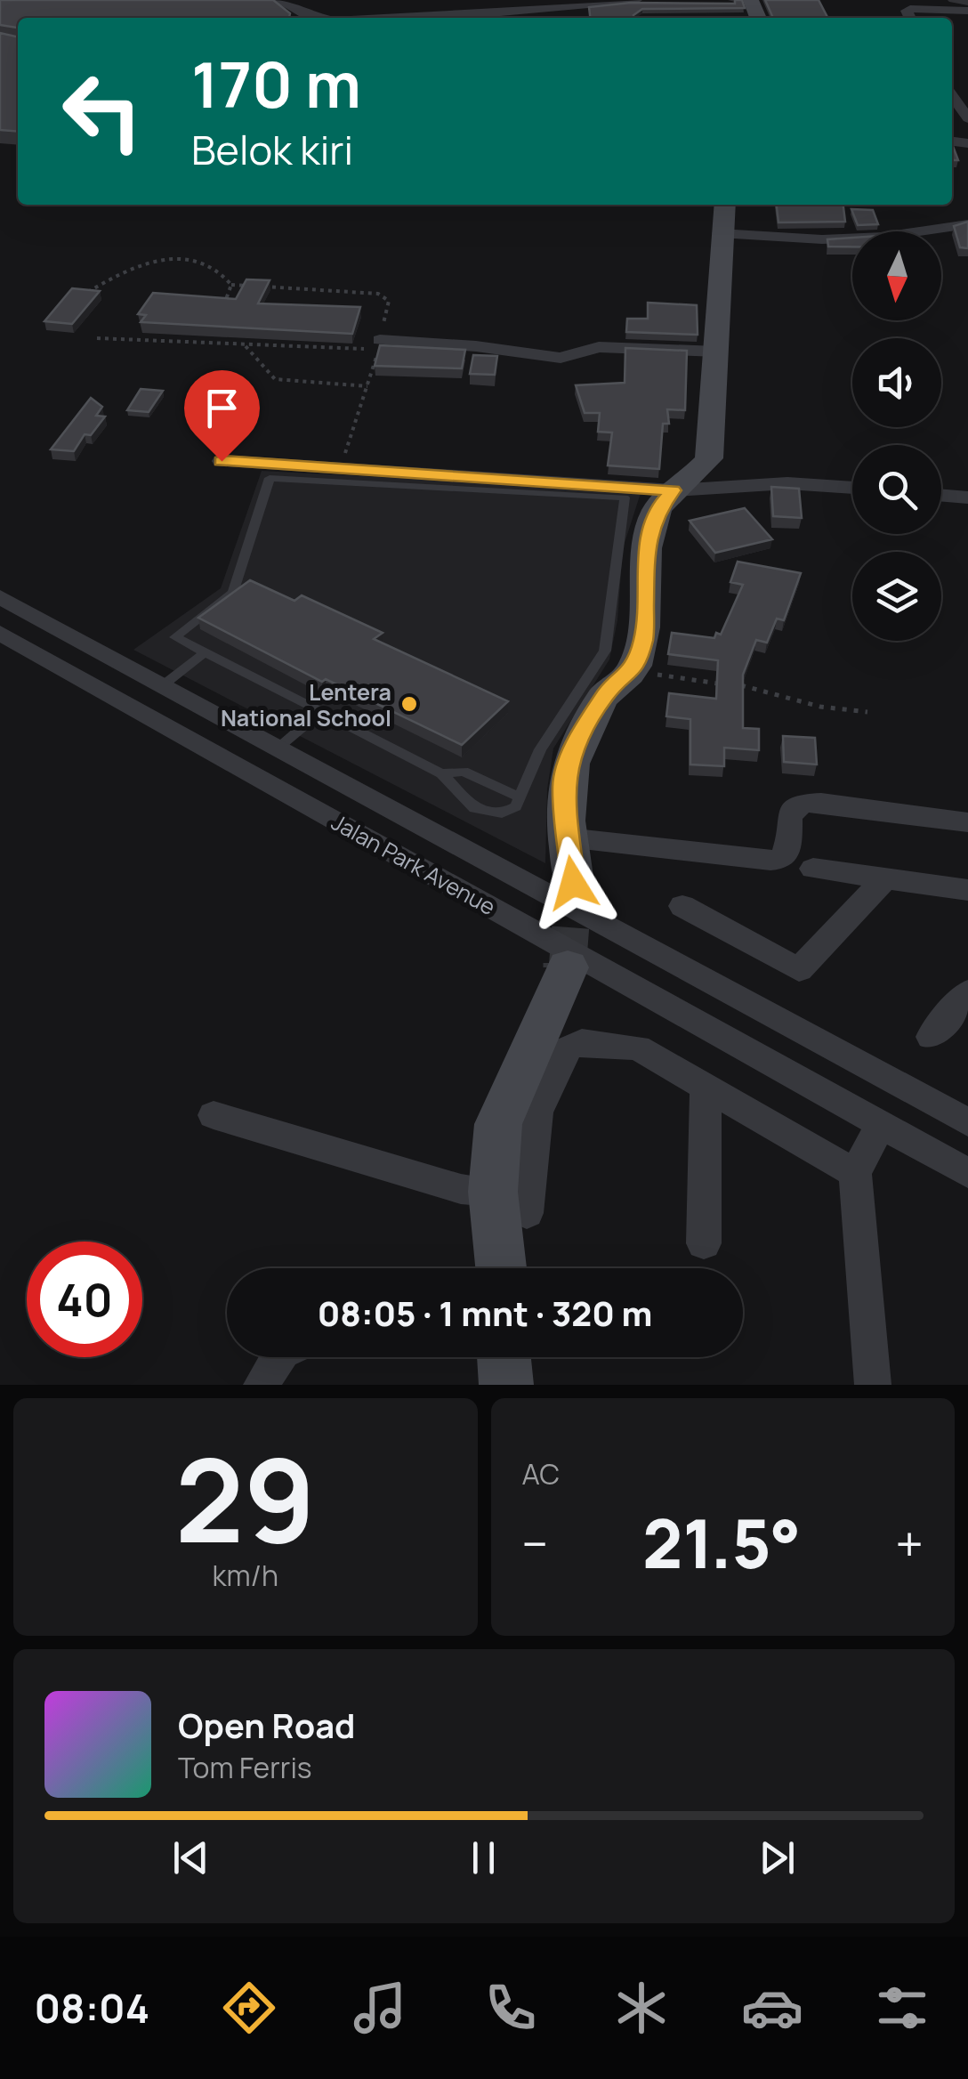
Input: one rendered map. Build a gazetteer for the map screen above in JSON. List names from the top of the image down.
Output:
{
  "streets": {
    "street": ["Jalan Park Avenue"]
  },
  "places": ["Lentera National School"],
  "north": "bottom",
  "page": {
    "turn": ["170 m", "Belok kiri"],
    "limit": "40",
    "trip": "08:05 · 1 mnt · 320 m",
    "tile": [
      ["29", "km/h"],
      "AC"
    ],
    "heat": ["−", "21.5°", "+"],
    "song": ["Open Road", "Tom Ferris"],
    "tabs": "08:04"
  }
}
